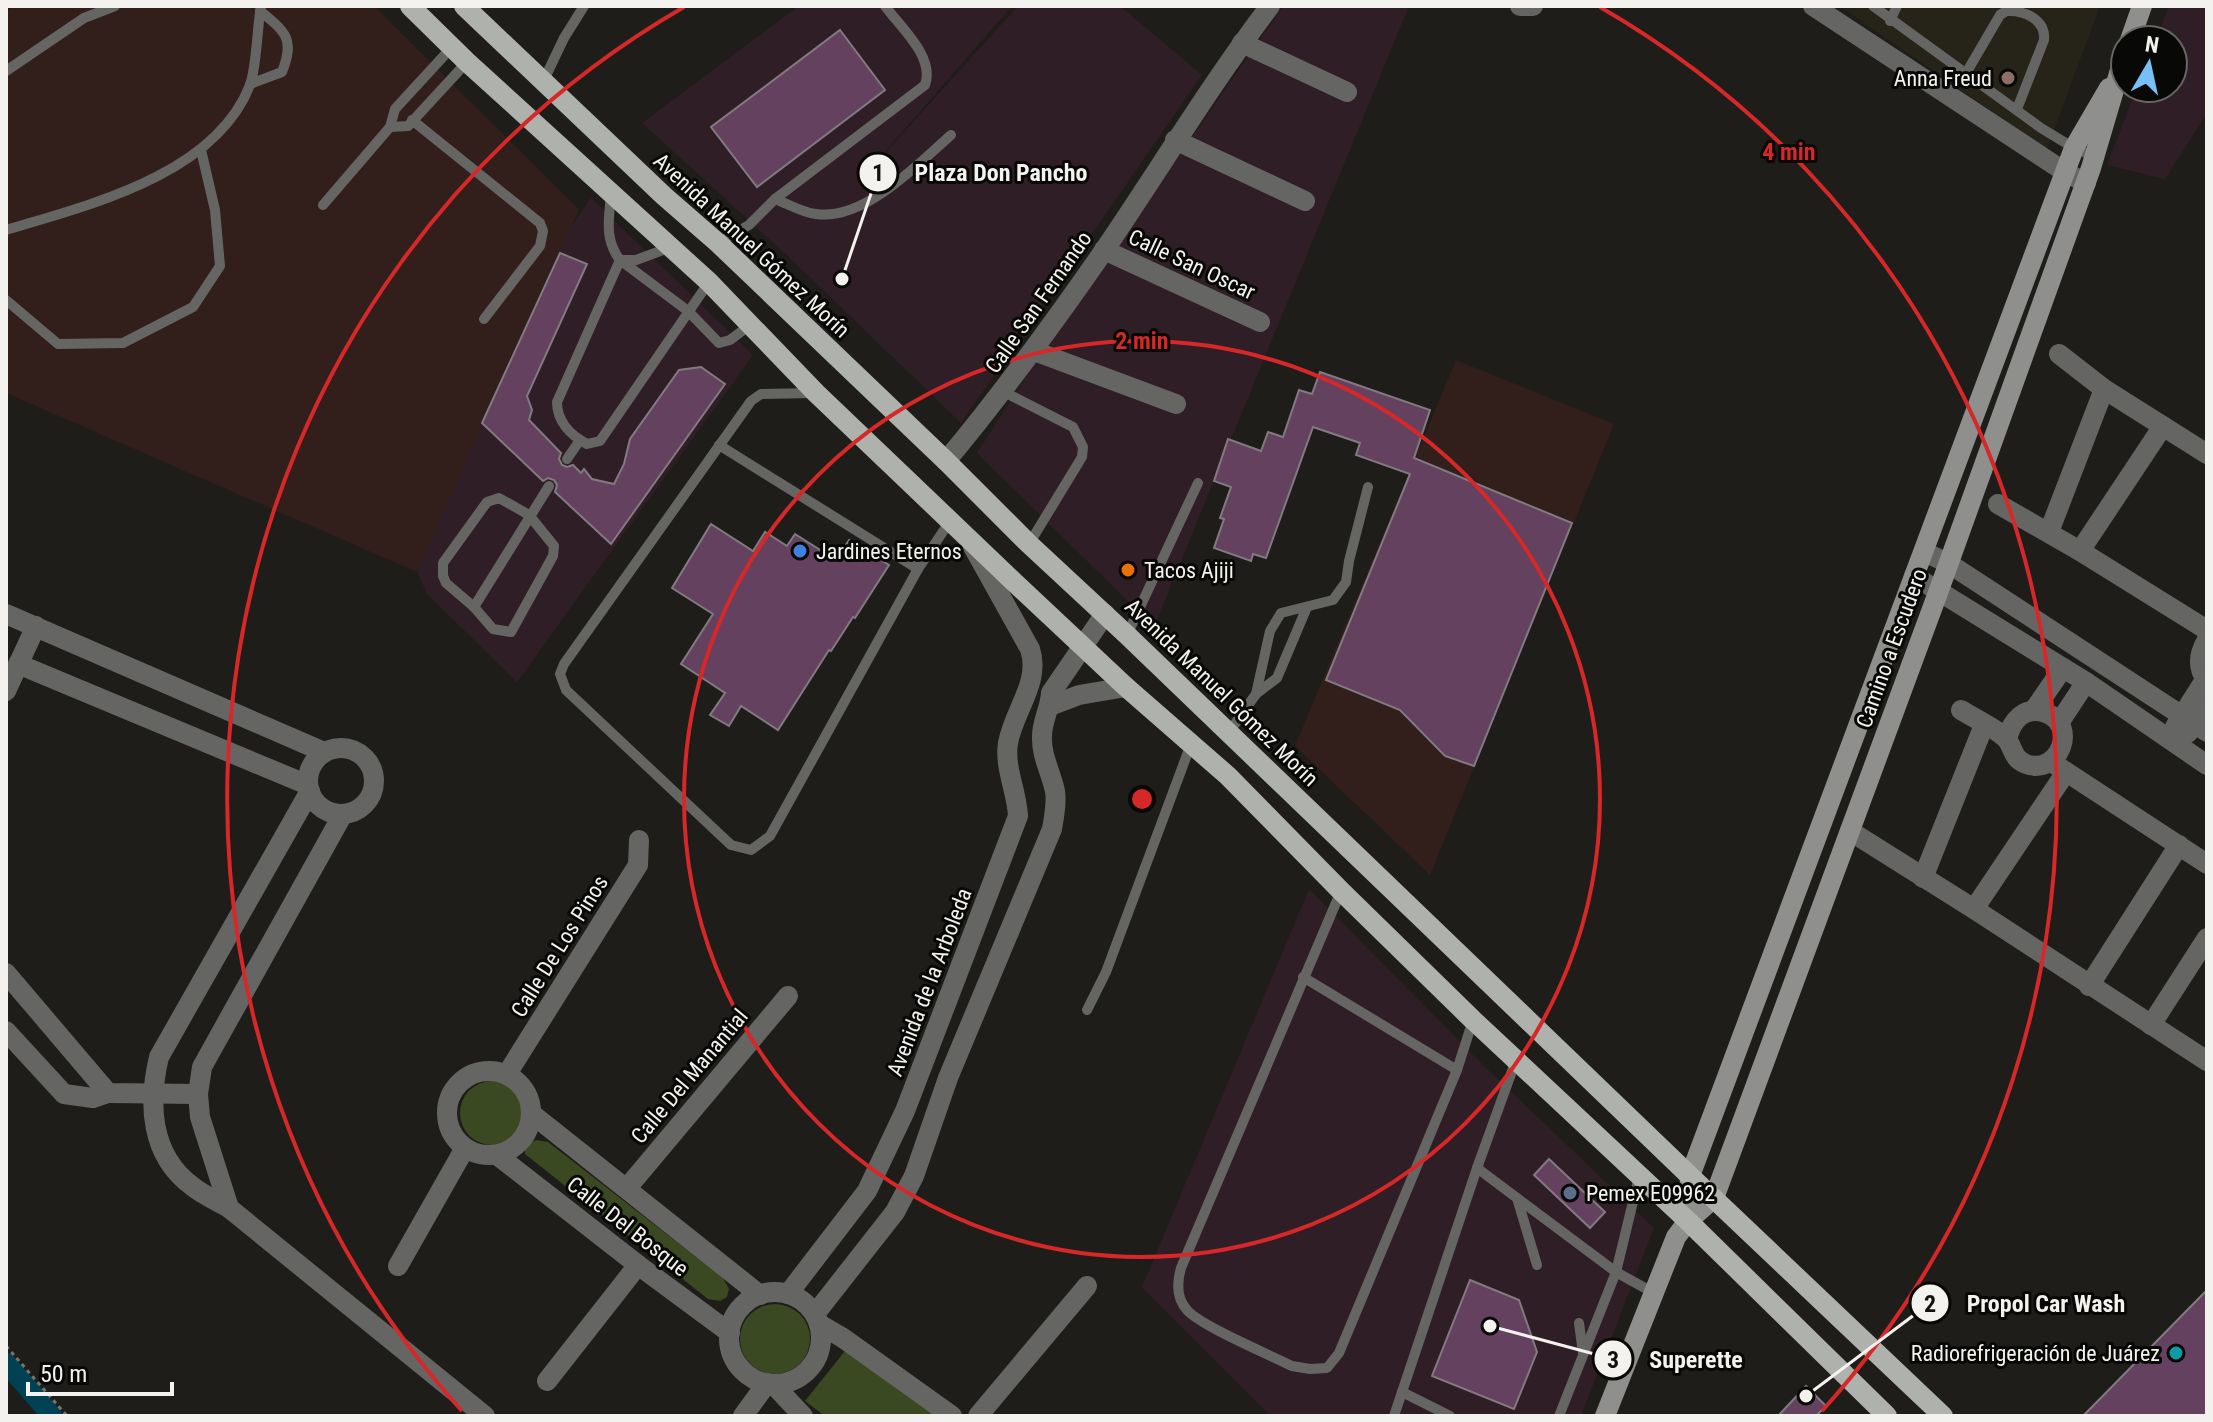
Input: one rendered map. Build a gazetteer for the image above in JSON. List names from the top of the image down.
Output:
{
  "streets": {
    "main road": ["Avenida Manuel Gómez Morín"],
    "street": [
      "Calle San Oscar",
      "Calle San Fernando",
      "Camino a Escudero",
      "Calle De Los Pinos",
      "Avenida de la Arboleda",
      "Calle Del Manantial",
      "Calle Del Bosque"
    ]
  },
  "crossings": [
    ["Avenida Manuel Gómez Morín", "Calle San Fernando"],
    ["Avenida Manuel Gómez Morín", "Camino a Escudero"],
    ["Calle San Oscar", "Calle San Fernando"],
    ["Calle De Los Pinos", "Calle Del Bosque"],
    ["Avenida de la Arboleda", "Calle Del Bosque"],
    ["Calle Del Manantial", "Calle Del Bosque"]
  ],
  "places": [
    "Anna Freud",
    "Plaza Don Pancho",
    "Jardines Eternos",
    "Tacos Ajiji",
    "Pemex E09962",
    "Superette",
    "Radiorefrigeración de Juárez",
    "Propol Car Wash"
  ],
  "scale_bar": "50 m",
  "north": "top",
  "rings": ["4 min", "2 min"]
}
